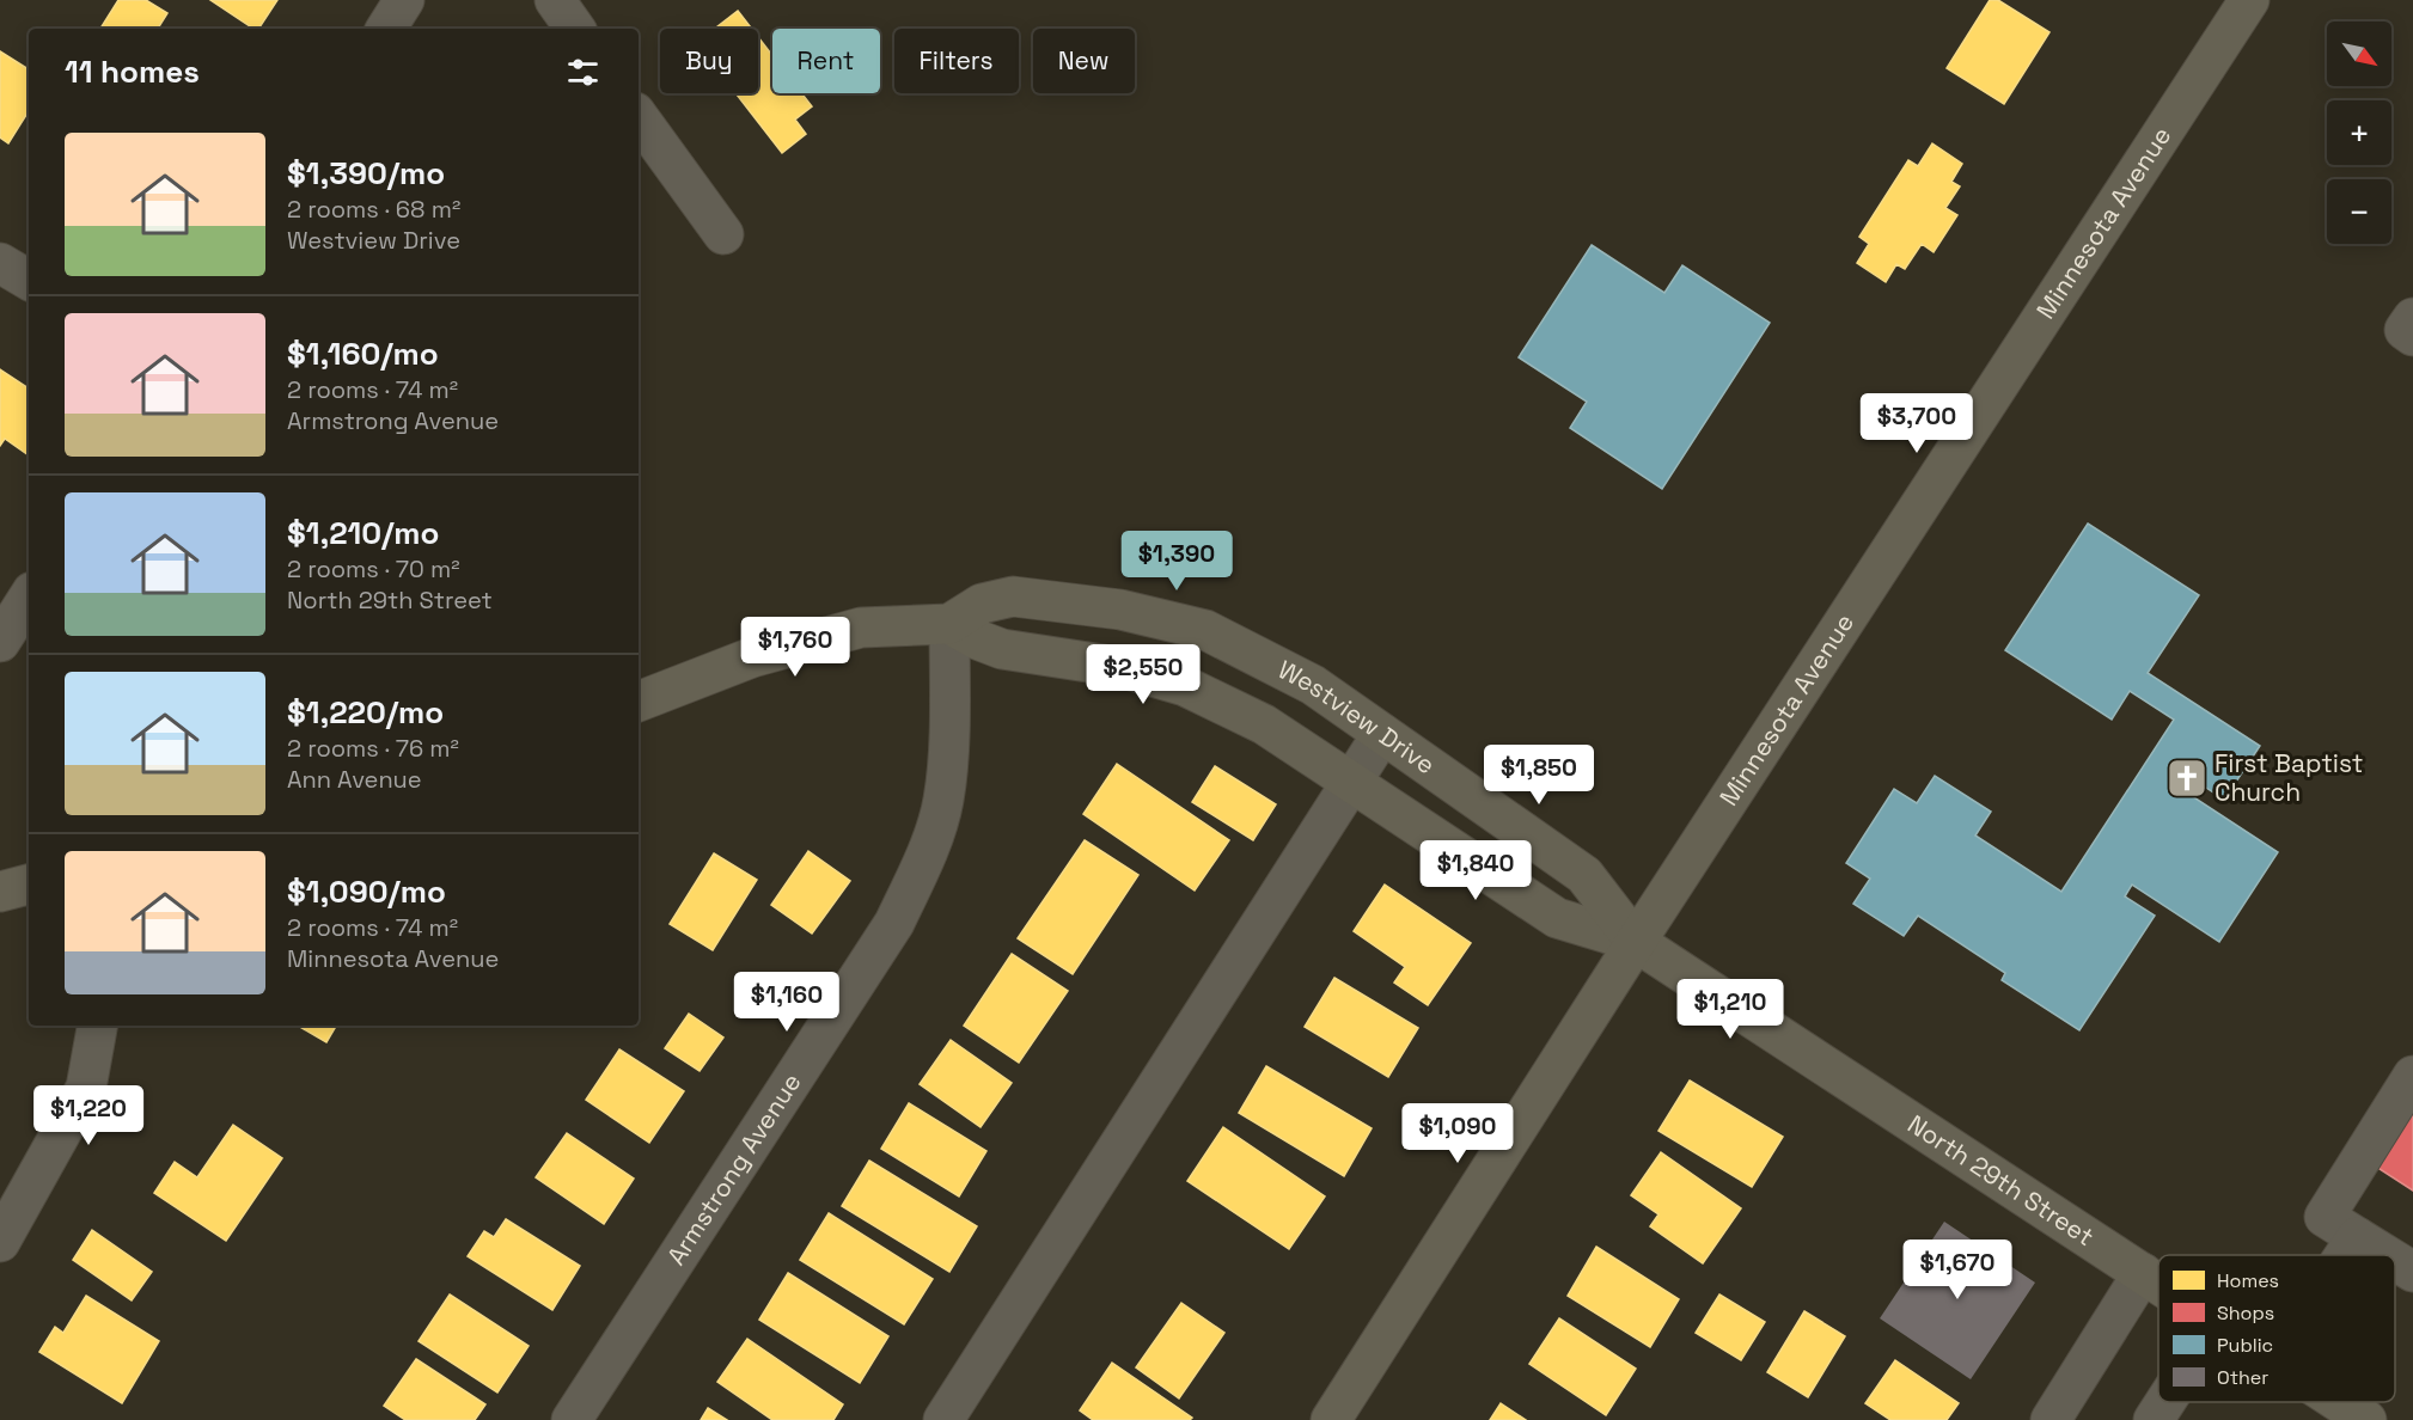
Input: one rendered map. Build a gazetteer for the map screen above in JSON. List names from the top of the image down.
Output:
{
  "streets": {
    "main road": ["Minnesota Avenue", "Westview Drive", "North 29th Street"],
    "street": ["Armstrong Avenue"]
  },
  "crossings": [
    ["Minnesota Avenue", "Westview Drive"],
    ["Minnesota Avenue", "North 29th Street"],
    ["Westview Drive", "Armstrong Avenue"],
    ["Westview Drive", "North 29th Street"]
  ],
  "places": {
    "church": ["First Baptist Church"]
  },
  "legend": [
    "Homes",
    "Shops",
    "Public",
    "Other"
  ],
  "north": "bottom right",
  "page": {
    "map_buttons": ["+", "−"],
    "chip": [
      "Buy",
      "Rent",
      "Filters",
      "New"
    ],
    "heading": "11 homes",
    "list": [
      {
        "name": "$1,390/mo",
        "note": "2 rooms · 68 m² · Westview Drive"
      },
      {
        "name": "$1,160/mo",
        "note": "2 rooms · 74 m² · Armstrong Avenue"
      },
      {
        "name": "$1,210/mo",
        "note": "2 rooms · 70 m² · North 29th Street"
      },
      {
        "name": "$1,220/mo",
        "note": "2 rooms · 76 m² · Ann Avenue"
      },
      {
        "name": "$1,090/mo",
        "note": "2 rooms · 74 m² · Minnesota Avenue"
      }
    ],
    "price": [
      "$3,700",
      "$1,390",
      "$1,760",
      "$2,550",
      "$1,850",
      "$1,840",
      "$1,160",
      "$1,210",
      "$1,220",
      "$1,090",
      "$1,670"
    ]
  }
}
